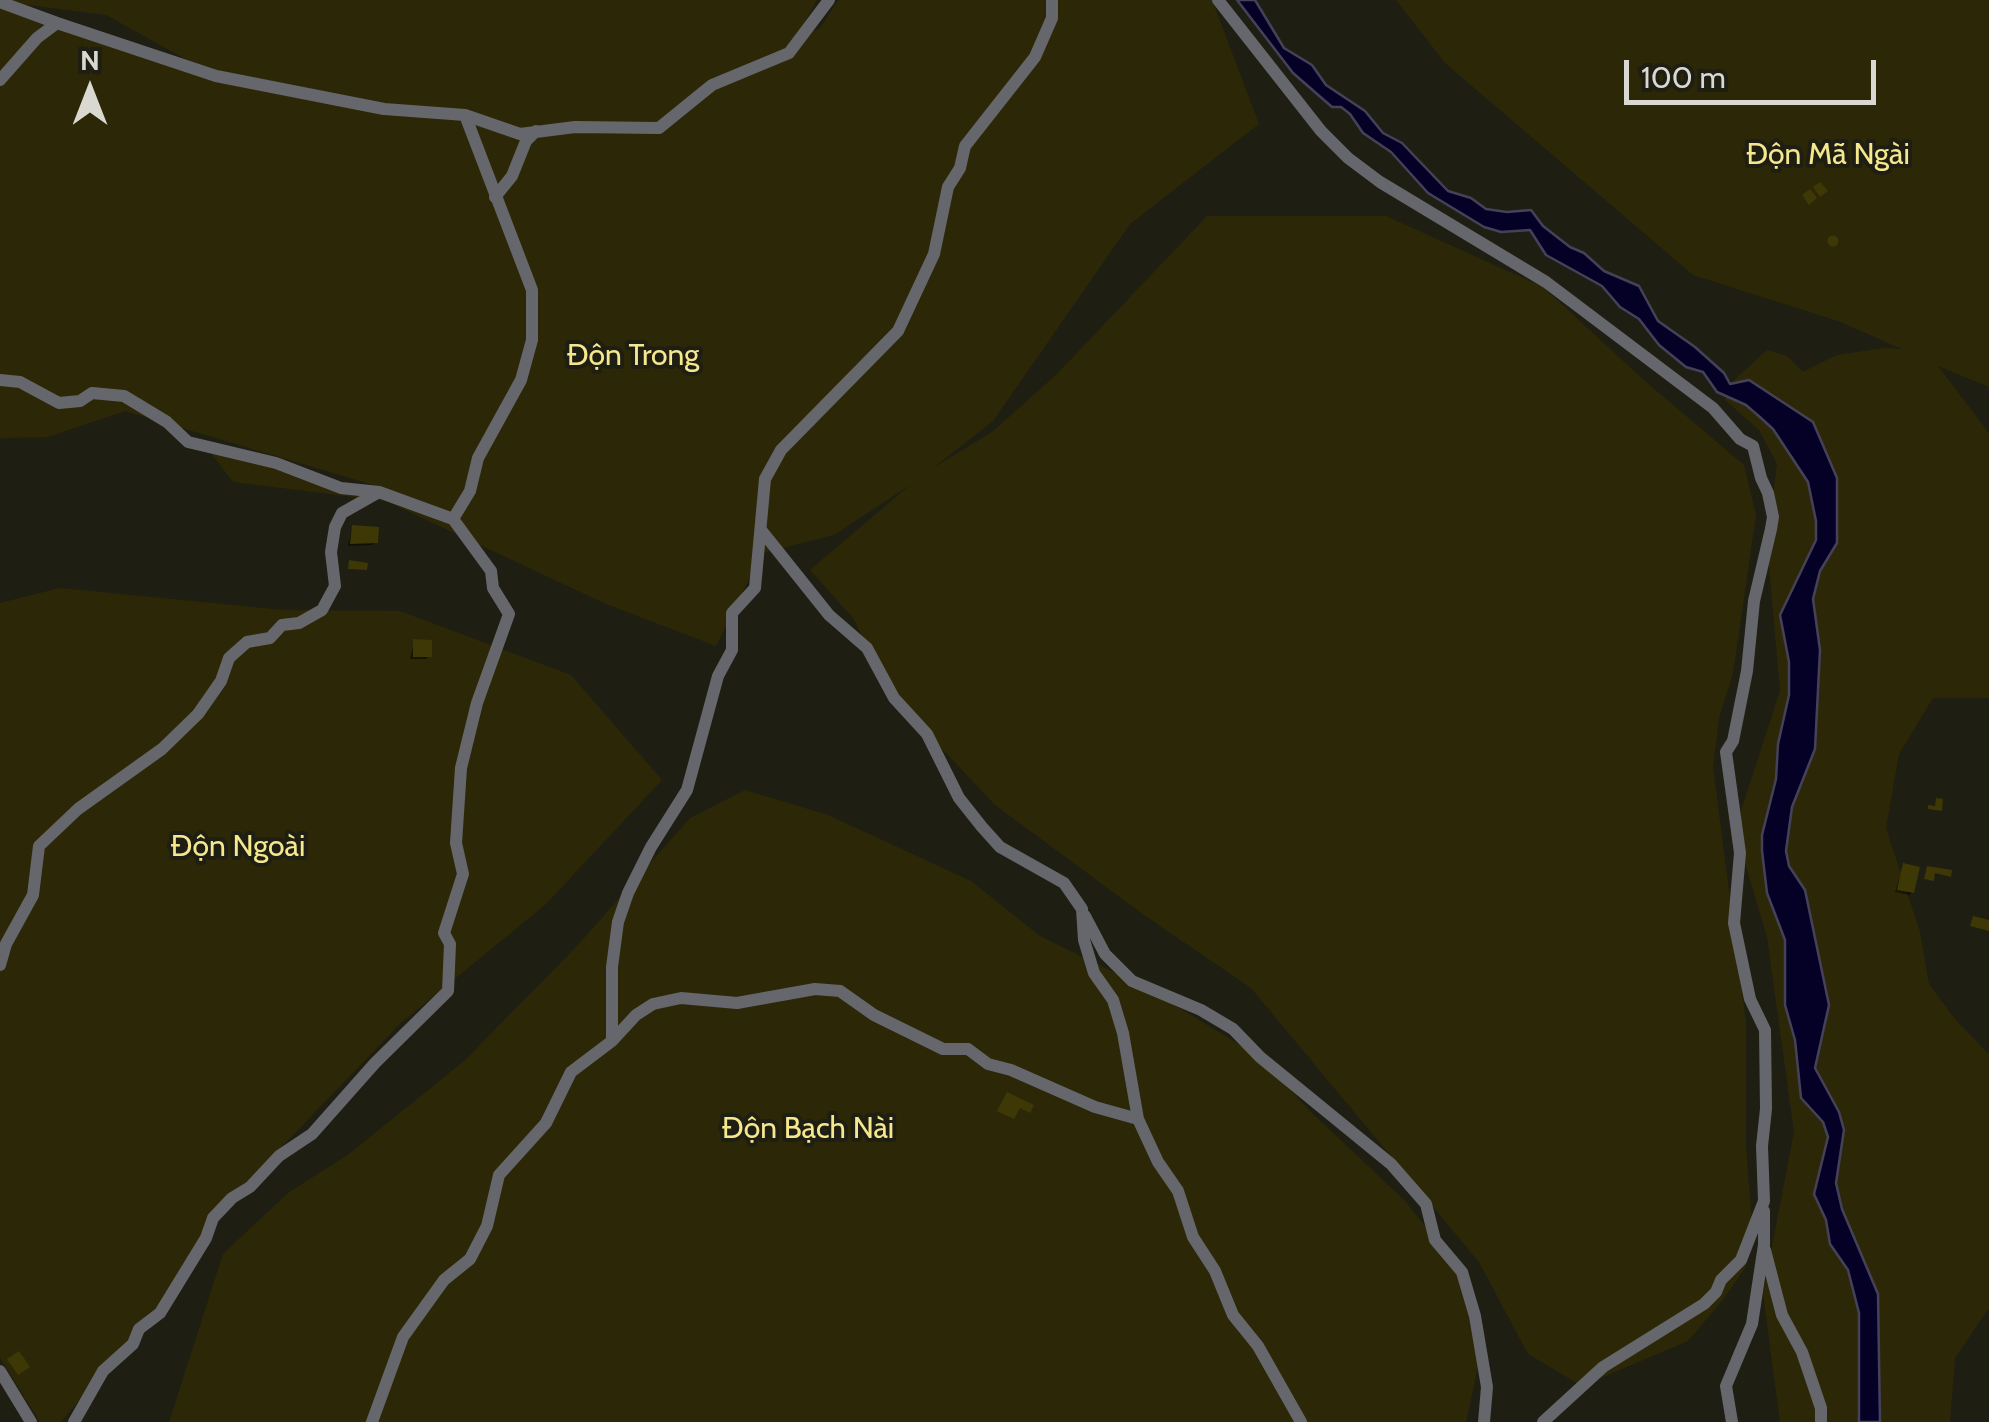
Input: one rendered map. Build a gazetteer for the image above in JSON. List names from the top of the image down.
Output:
{
  "parks": [
    "Độn Mã Ngài",
    "Độn Trong",
    "Độn Ngoài",
    "Độn Bạch Nài"
  ],
  "scale_bar": "100 m",
  "north": "top"
}
